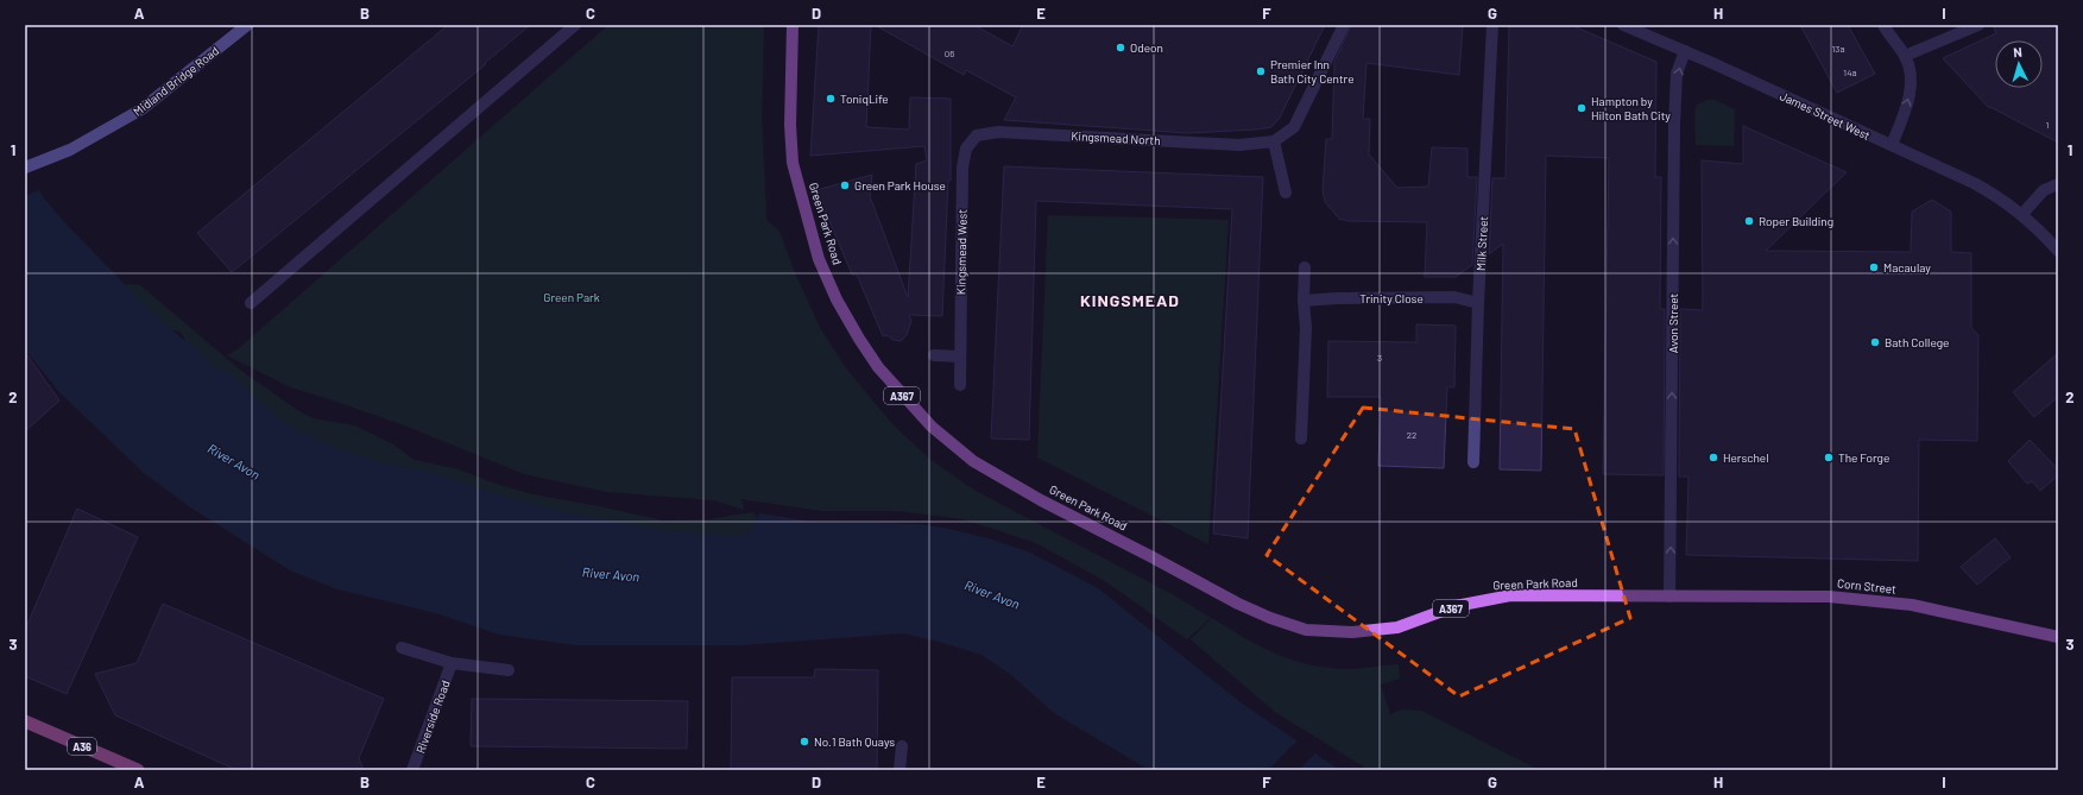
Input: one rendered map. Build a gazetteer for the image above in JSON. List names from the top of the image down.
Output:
{
  "streets": {
    "highway": ["A36"],
    "main road": [
      "Midland Bridge Road",
      "Green Park Road",
      "A367",
      "Corn Street"
    ],
    "street": [
      "James Street West",
      "Kingsmead North",
      "Milk Street",
      "Kingsmead West",
      "Trinity Close",
      "Avon Street",
      "Riverside Road"
    ]
  },
  "crossings": [
    ["James Street West", "Avon Street"],
    ["Kingsmead North", "Kingsmead West"],
    ["Green Park Road", "Avon Street"],
    ["Green Park Road", "Corn Street"],
    ["Milk Street", "Trinity Close"],
    ["Avon Street", "Corn Street"]
  ],
  "one_way": ["Avon Street"],
  "districts": ["KINGSMEAD"],
  "water": ["River Avon"],
  "parks": ["Green Park"],
  "places": [
    "Odeon",
    "Premier Inn Bath City Centre",
    "ToniqLife",
    "Hampton by Hilton Bath City",
    "Green Park House",
    "Roper Building",
    "Macaulay",
    "Bath College",
    "Herschel",
    "The Forge",
    "No.1 Bath Quays"
  ],
  "house_numbers": [
    "13a",
    "06",
    "14a",
    "1",
    "3",
    "22"
  ],
  "north": "top",
  "grid": {
    "columns": [
      "A",
      "B",
      "C",
      "D",
      "E",
      "F",
      "G",
      "H",
      "I"
    ],
    "rows": ["1", "2", "3"]
  }
}
